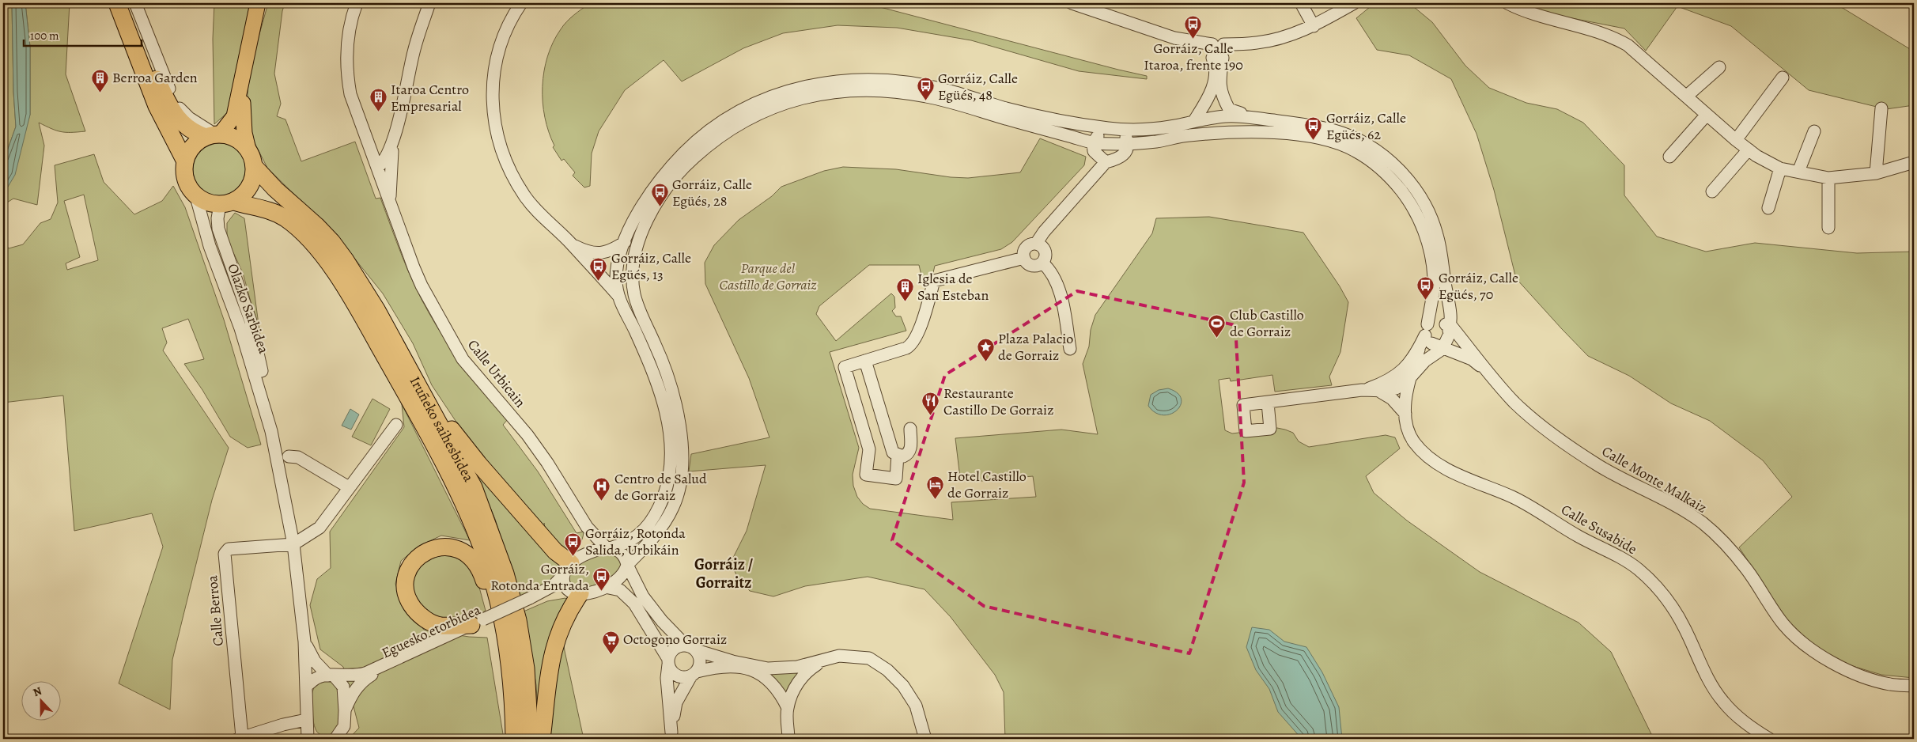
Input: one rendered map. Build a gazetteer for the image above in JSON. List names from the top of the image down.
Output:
{
  "streets": {
    "highway": ["Iruñeko saihesbidea"],
    "street": [
      "Olazko Sarbidea",
      "Calle Urbicain",
      "Calle Monte Malkaiz",
      "Calle Susabide",
      "Calle Berroa",
      "Eguesko etorbidea"
    ]
  },
  "crossings": [
    ["Olazko Sarbidea", "Iruñeko saihesbidea"],
    ["Olazko Sarbidea", "Calle Berroa"],
    ["Olazko Sarbidea", "Eguesko etorbidea"],
    ["Calle Urbicain", "Eguesko etorbidea"]
  ],
  "districts": ["Gorráiz / Gorraitz"],
  "parks": ["Parque del Castillo de Gorraiz"],
  "places": {
    "bus stop": [
      "Gorráiz, Calle Itaroa, frente 190",
      "Gorráiz, Calle Egüés, 48",
      "Gorráiz, Calle Egüés, 62",
      "Gorráiz, Calle Egüés, 28",
      "Gorráiz, Calle Egüés, 13",
      "Gorráiz, Calle Egüés, 70",
      "Gorráiz, Rotonda Salida, Urbikáin",
      "Gorráiz, Rotonda Entrada"
    ],
    "building": ["Berroa Garden", "Itaroa Centro Empresarial", "Iglesia de San Esteban"],
    "sports": ["Club Castillo de Gorraiz"],
    "place": ["Plaza Palacio de Gorraiz"],
    "restaurant": ["Restaurante Castillo De Gorraiz"],
    "hotel": ["Hotel Castillo de Gorraiz"],
    "hospital": ["Centro de Salud de Gorraiz"],
    "supermarket": ["Octogono Gorraiz"]
  },
  "scale_bar": "100 m",
  "north": "top"
}
